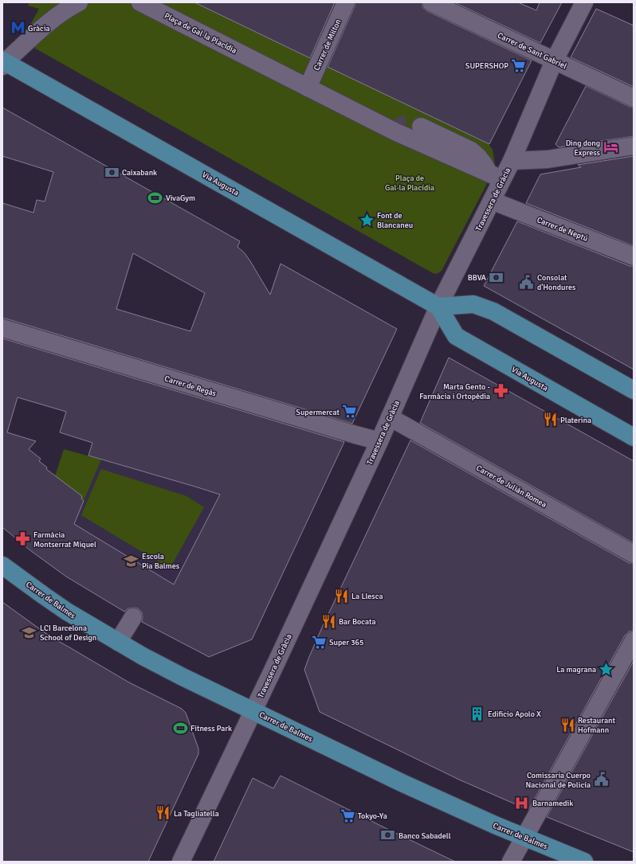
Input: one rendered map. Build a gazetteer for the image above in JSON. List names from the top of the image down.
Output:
{
  "streets": {
    "main road": ["Via Augusta", "Carrer de Balmes"],
    "street": [
      "Plaça de Gal·la Placídia",
      "Carrer de Milton",
      "Carrer de Sant Gabriel",
      "Travessera de Gràcia",
      "Carrer de Neptú",
      "Carrer de Regàs",
      "Carrer de Julián Romea"
    ]
  },
  "crossings": [
    ["Plaça de Gal·la Placídia", "Carrer de Milton"],
    ["Plaça de Gal·la Placídia", "Travessera de Gràcia"],
    ["Carrer de Sant Gabriel", "Travessera de Gràcia"],
    ["Via Augusta", "Travessera de Gràcia"],
    ["Travessera de Gràcia", "Carrer de Neptú"],
    ["Travessera de Gràcia", "Carrer de Regàs"],
    ["Travessera de Gràcia", "Carrer de Julián Romea"],
    ["Travessera de Gràcia", "Carrer de Balmes"]
  ],
  "parks": ["Plaça de Gal·la Placídia"],
  "places": {
    "metro station": ["Gràcia"],
    "supermarket": [
      "SUPERSHOP",
      "Supermercat",
      "Super 365",
      "Tokyo-Ya"
    ],
    "hotel": ["Ding dong Express"],
    "bank": ["Caixabank", "BBVA", "Banco Sabadell"],
    "sports": ["VivaGym", "Fitness Park"],
    "place": ["Font de Blancaneu", "La magrana"],
    "public building": ["Consolat d'Hondures", "Comissaria Cuerpo Nacional de Policía"],
    "pharmacy": ["Marta Gento - Farmàcia i Ortopèdia", "Farmàcia Montserrat Miquel"],
    "restaurant": [
      "Platerina",
      "La Llesca",
      "Bar Bocata",
      "Restaurant Hofmann",
      "La Tagliatella"
    ],
    "school or university": ["Escola Pia Balmes", "LCI Barcelona School of Design"],
    "building": ["Edificio Apolo X"],
    "hospital": ["Barnamedik"]
  }
}
